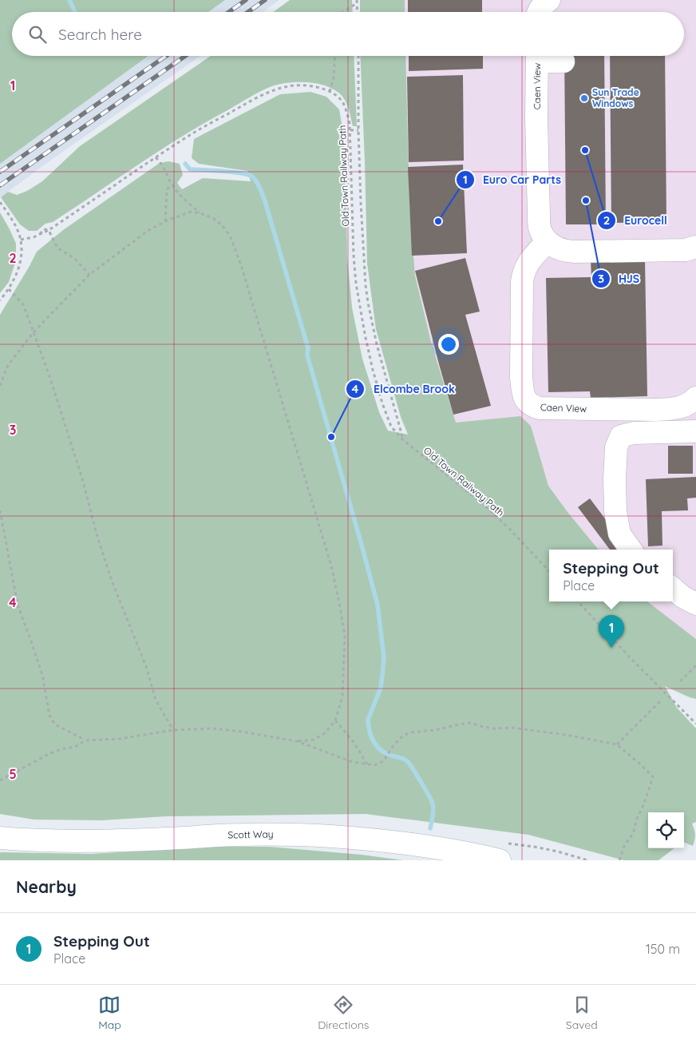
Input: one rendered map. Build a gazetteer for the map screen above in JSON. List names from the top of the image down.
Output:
{
  "streets": {
    "street": ["Caen View", "Scott Way"],
    "path": ["Old Town Railway Path"]
  },
  "places": [
    "Sun Trade Windows",
    "Eurocell",
    "HJS",
    "Euro Car Parts",
    "Elcombe Brook"
  ],
  "page": {
    "search": "Search here",
    "popup": ["Stepping Out", "Place"],
    "pins": "1",
    "heading": "Nearby",
    "list": [
      {
        "mark": "1",
        "name": "Stepping Out",
        "note": "Place",
        "value": "150 m"
      }
    ],
    "nav": ["Map", "Directions", "Saved"]
  },
  "grid": {
    "rows": [
      "1",
      "2",
      "3",
      "4",
      "5"
    ]
  }
}
